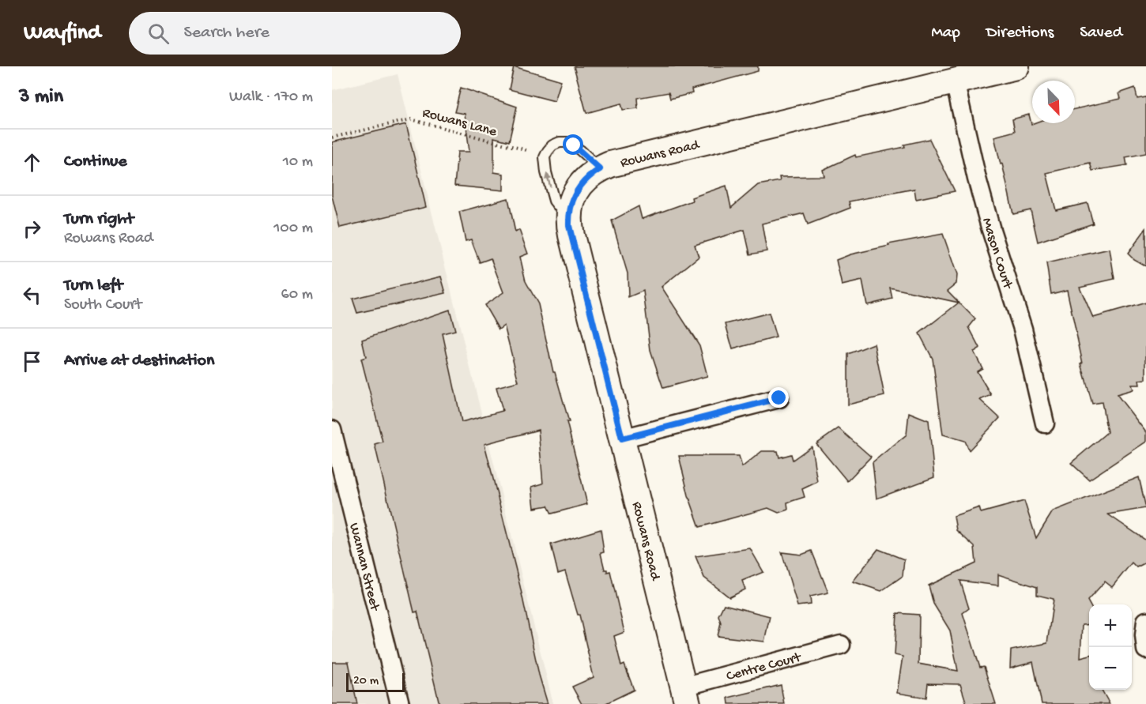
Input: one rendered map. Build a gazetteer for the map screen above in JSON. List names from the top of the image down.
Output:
{
  "streets": {
    "street": [
      "Rowans Road",
      "Mason Court",
      "Wannan Street",
      "Centre Court"
    ],
    "path": ["Rowans Lane"]
  },
  "crossings": [
    ["Rowans Road", "Mason Court"],
    ["Rowans Road", "Centre Court"]
  ],
  "scale_bar": "20 m",
  "north": "bottom right",
  "page": {
    "header": "Wayfind",
    "search": "Search here",
    "nav": ["Map", "Directions", "Saved"],
    "heading": ["3 min", "Walk · 170 m"],
    "list": [
      ["Continue", "10 m"],
      ["Turn right", "Rowans Road", "100 m"],
      ["Turn left", "South Court", "60 m"],
      "Arrive at destination"
    ],
    "map_buttons": ["+", "−"],
    "scale": "20 m"
  }
}
